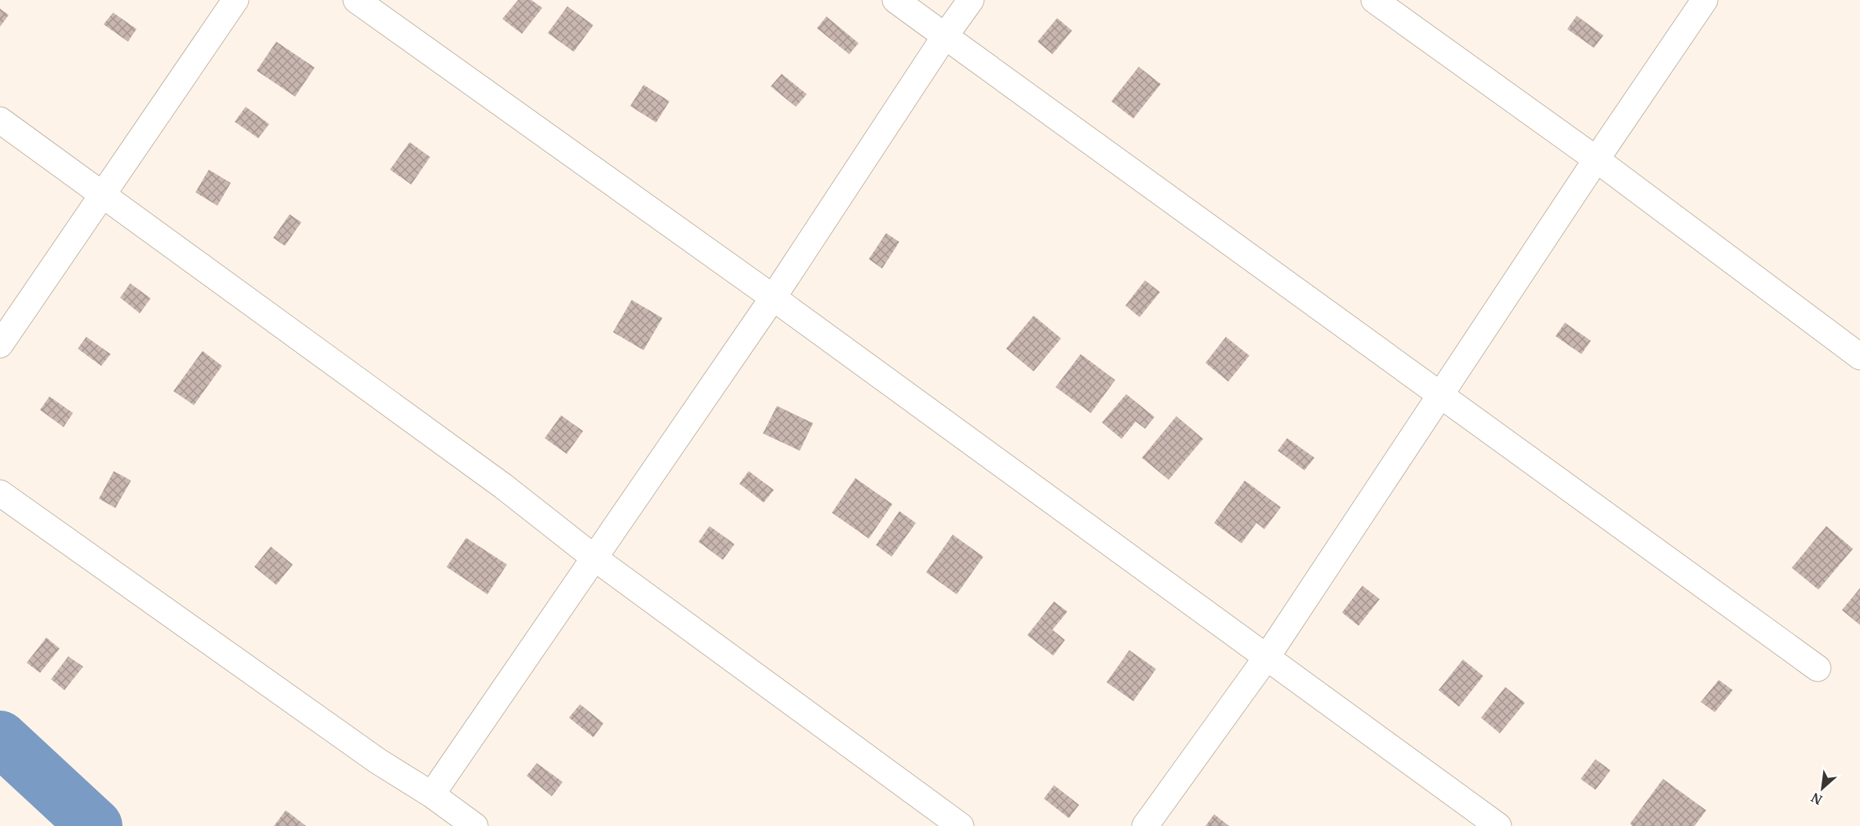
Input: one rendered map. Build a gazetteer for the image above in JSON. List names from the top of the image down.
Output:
{
  "north": "bottom left"
}
